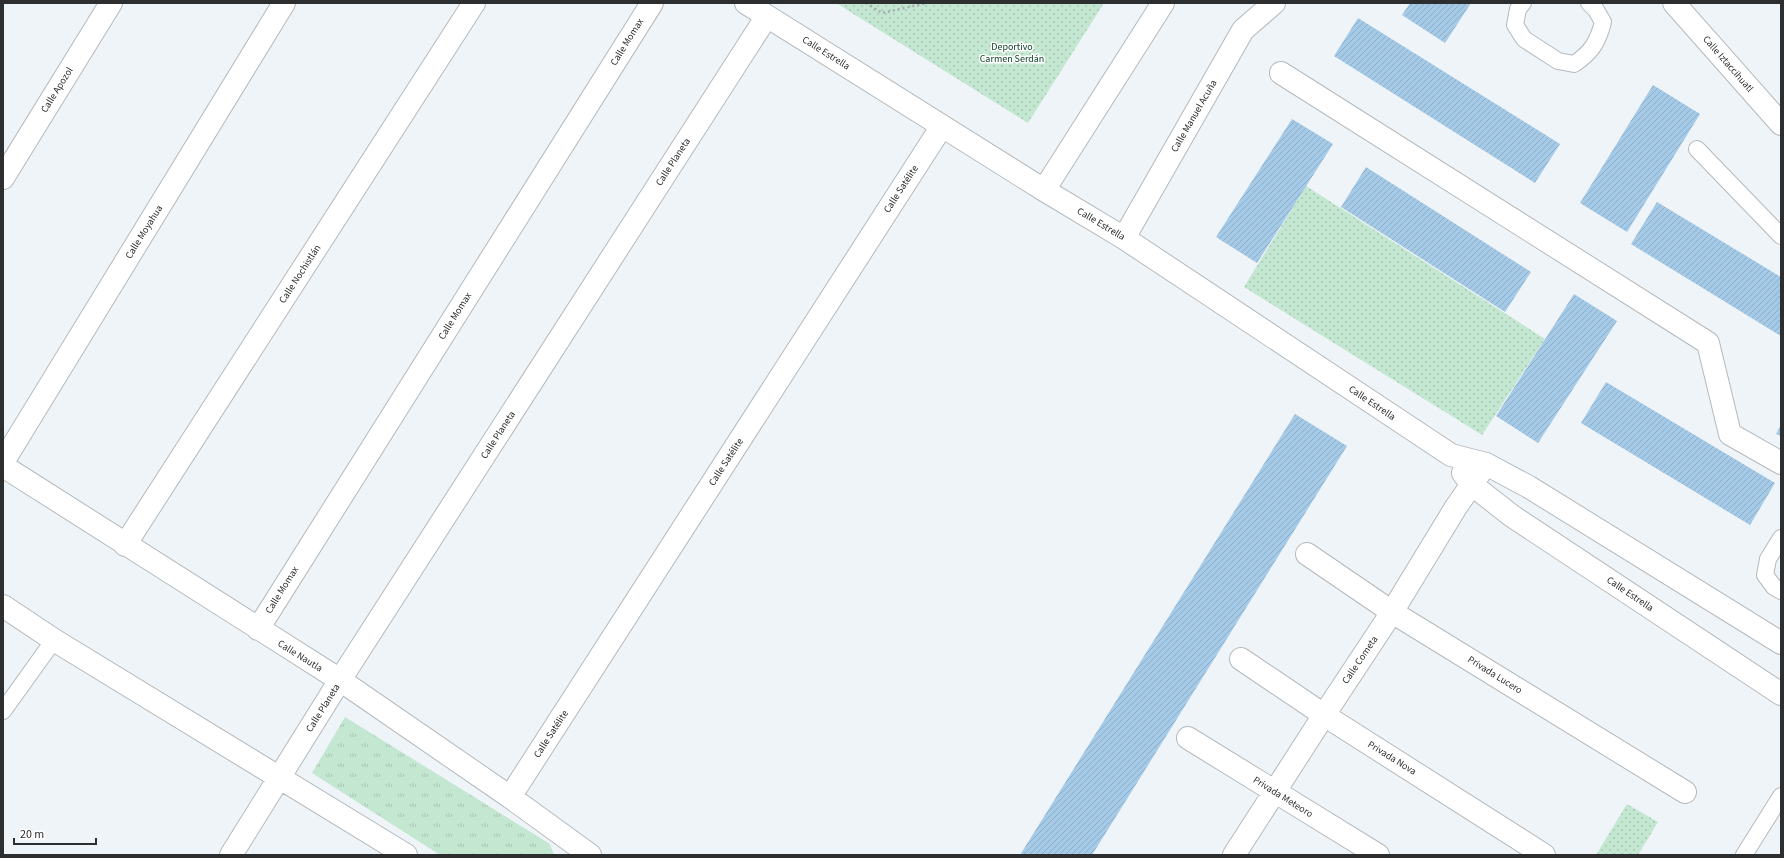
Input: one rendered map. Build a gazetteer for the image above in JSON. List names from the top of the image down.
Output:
{
  "streets": {
    "street": [
      "Calle Momax",
      "Calle Estrella",
      "Calle Iztaccihuatl",
      "Calle Apozol",
      "Calle Manuel Acuña",
      "Calle Planeta",
      "Calle Satélite",
      "Calle Moyahua",
      "Calle Nochistlán",
      "Calle Nautla",
      "Calle Cometa",
      "Privada Lucero",
      "Privada Nova",
      "Privada Meteoro"
    ]
  },
  "crossings": [
    ["Calle Momax", "Calle Nautla"],
    ["Calle Estrella", "Calle Manuel Acuña"],
    ["Calle Estrella", "Calle Planeta"],
    ["Calle Estrella", "Calle Satélite"],
    ["Calle Estrella", "Calle Cometa"],
    ["Calle Planeta", "Calle Nautla"],
    ["Calle Satélite", "Calle Nautla"],
    ["Calle Nochistlán", "Calle Nautla"],
    ["Calle Cometa", "Privada Lucero"],
    ["Calle Cometa", "Privada Nova"],
    ["Calle Cometa", "Privada Meteoro"]
  ],
  "parks": ["Deportivo Carmen Serdán"],
  "scale_bar": "20 m"
}
